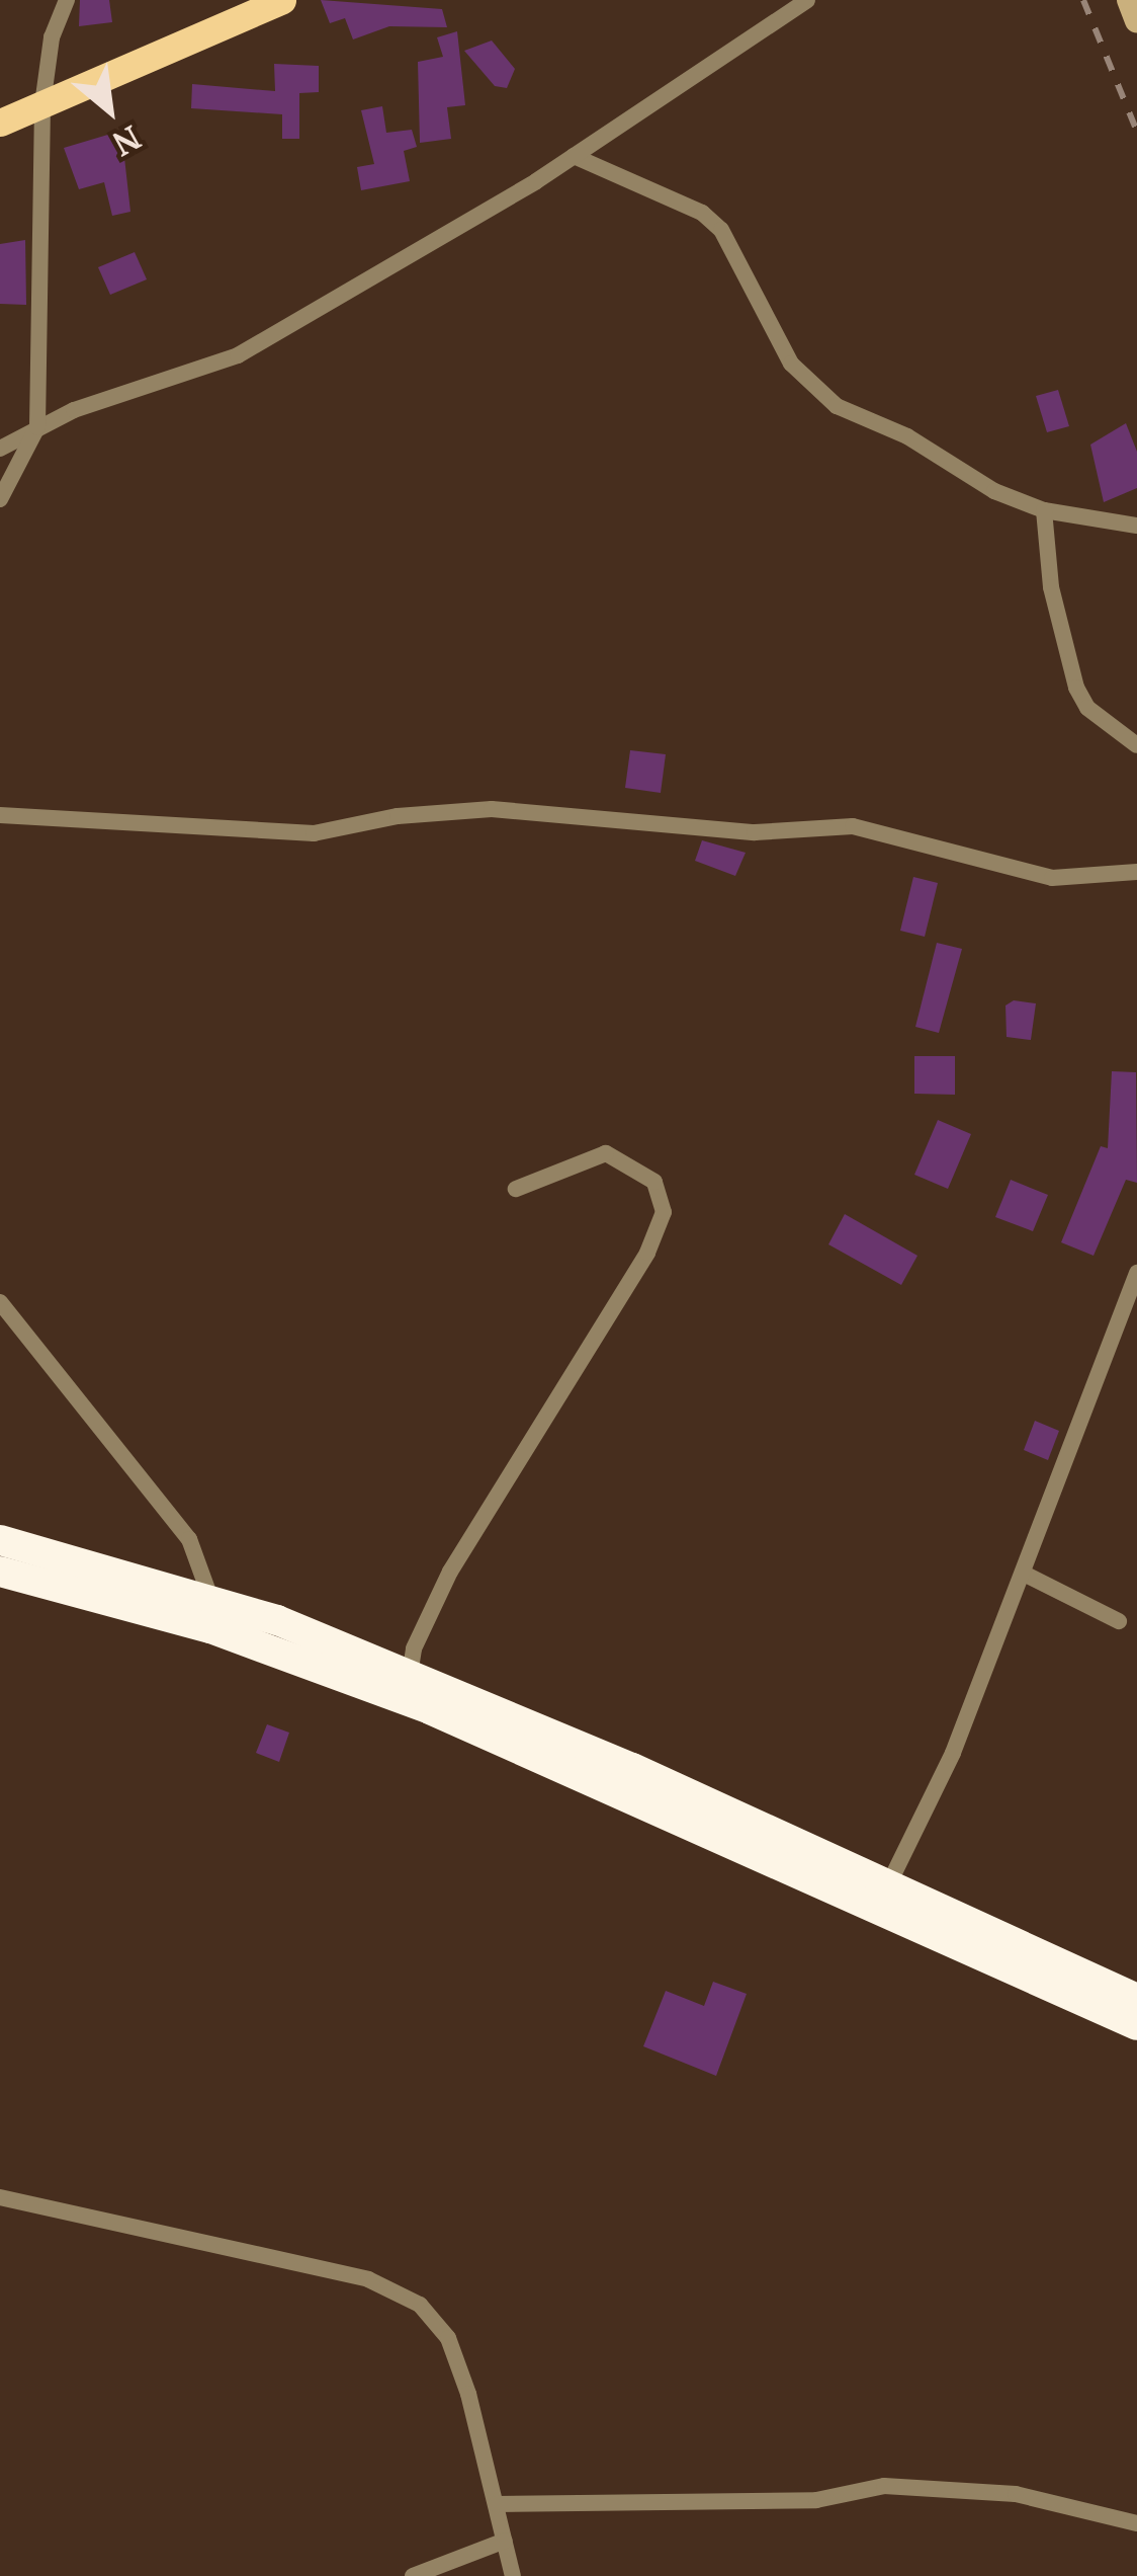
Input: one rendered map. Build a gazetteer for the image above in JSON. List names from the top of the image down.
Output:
{
  "north": "bottom right"
}
